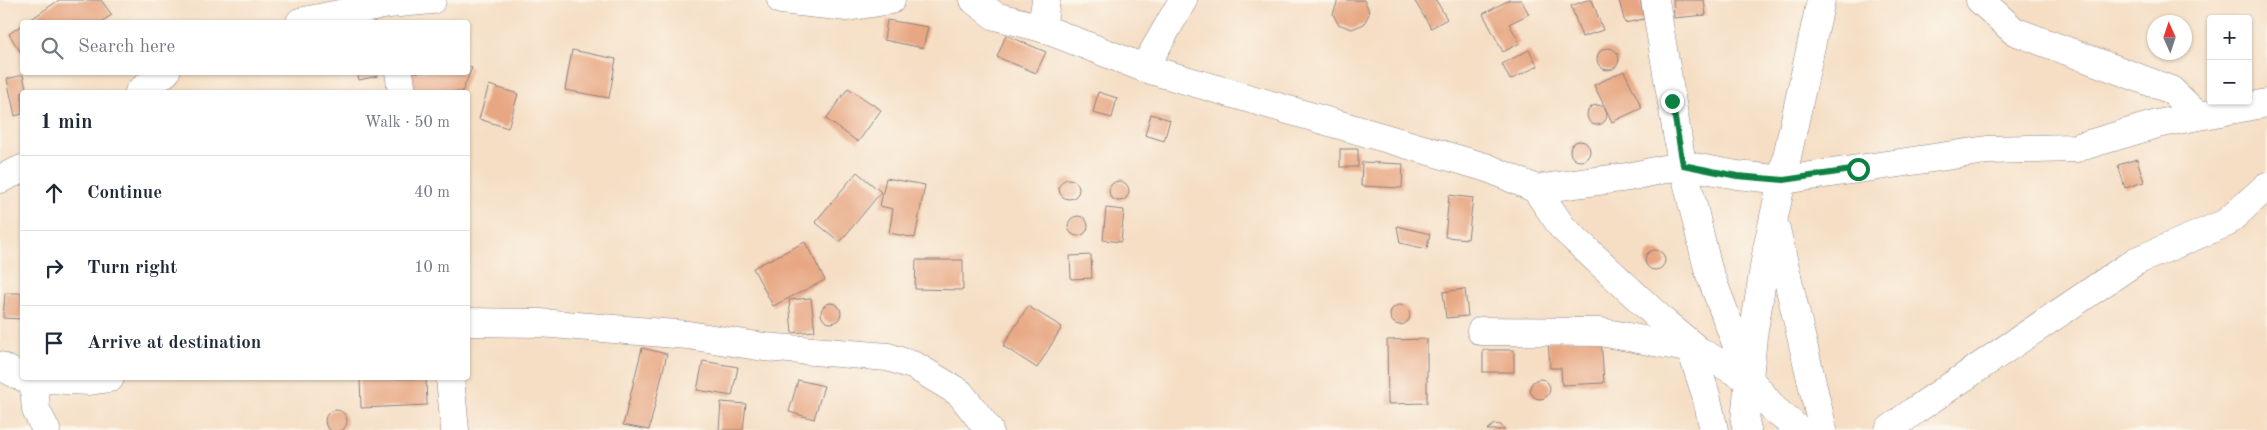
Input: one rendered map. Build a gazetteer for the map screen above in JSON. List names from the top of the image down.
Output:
{
  "north": "top",
  "page": {
    "map_buttons": ["+", "−"],
    "search": "Search here",
    "heading": ["1 min", "Walk · 50 m"],
    "list": [
      ["Continue", "40 m"],
      ["Turn right", "10 m"],
      "Arrive at destination"
    ]
  }
}
